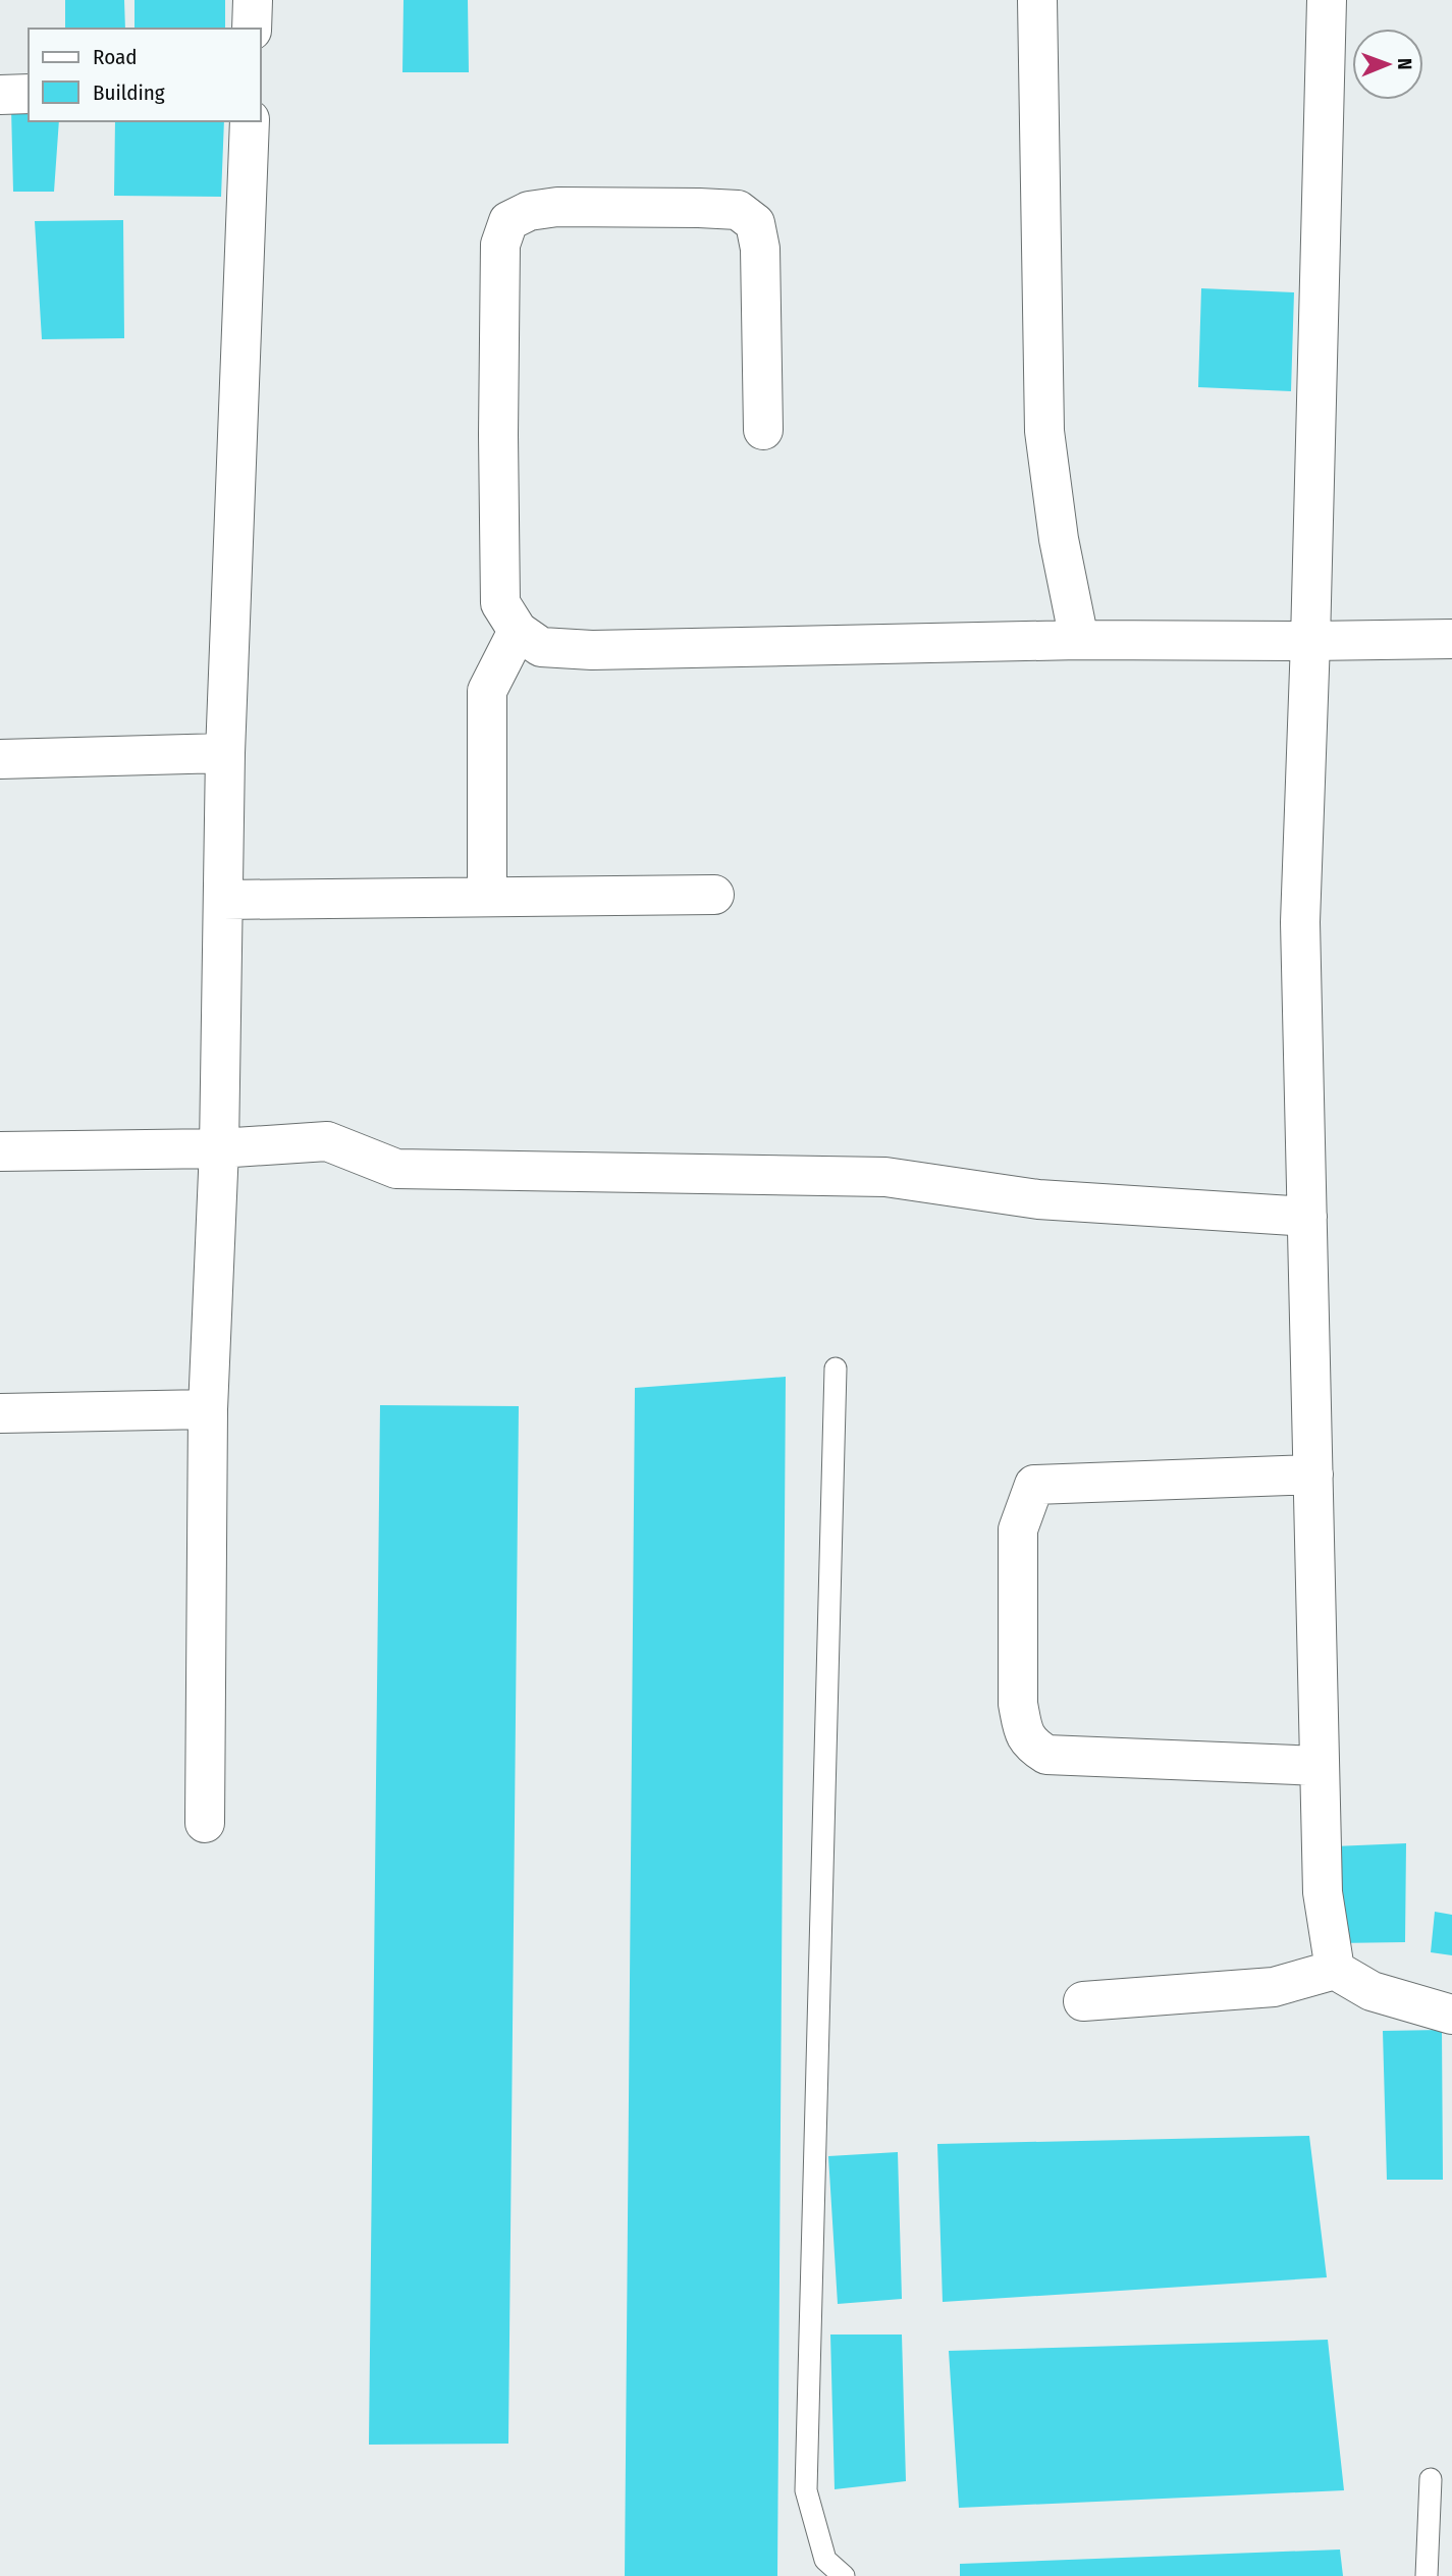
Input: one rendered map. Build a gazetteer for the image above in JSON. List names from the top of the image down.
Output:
{
  "legend": ["Road", "Building"],
  "north": "right"
}
